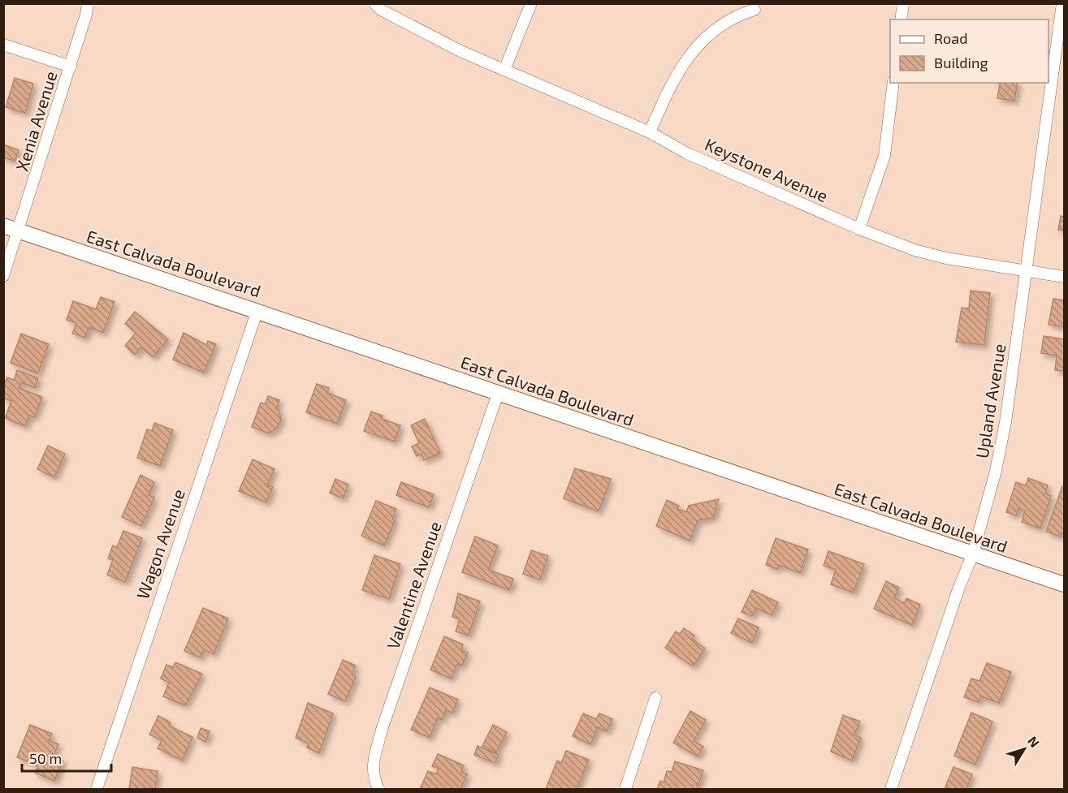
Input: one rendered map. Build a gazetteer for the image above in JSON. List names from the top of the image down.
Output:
{
  "streets": {
    "main road": ["East Calvada Boulevard"],
    "street": [
      "Xenia Avenue",
      "Keystone Avenue",
      "Upland Avenue",
      "Wagon Avenue",
      "Valentine Avenue"
    ]
  },
  "crossings": [
    ["Xenia Avenue", "East Calvada Boulevard"],
    ["Keystone Avenue", "Upland Avenue"],
    ["East Calvada Boulevard", "Upland Avenue"],
    ["East Calvada Boulevard", "Wagon Avenue"],
    ["East Calvada Boulevard", "Valentine Avenue"]
  ],
  "legend": ["Road", "Building"],
  "scale_bar": "50 m",
  "north": "top right"
}
